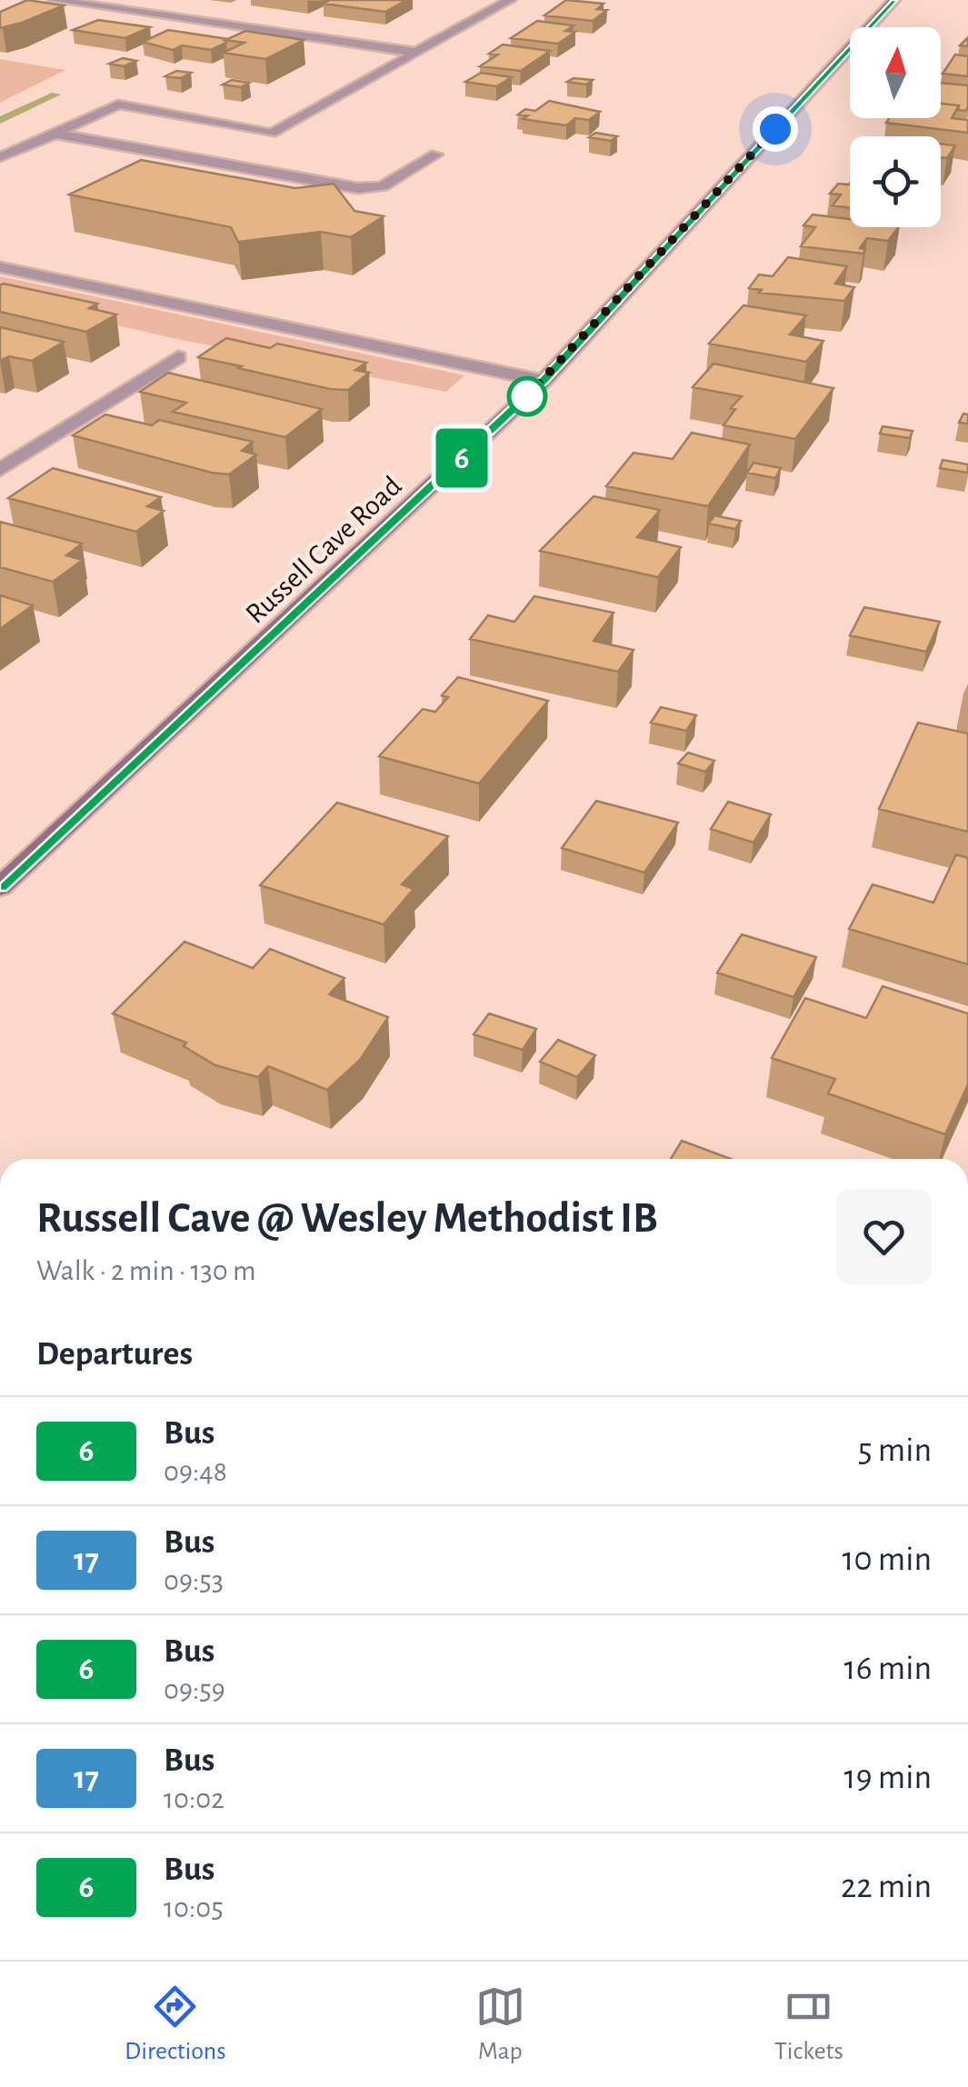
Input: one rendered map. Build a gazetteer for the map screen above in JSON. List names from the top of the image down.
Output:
{
  "streets": {
    "main road": ["Russell Cave Road"]
  },
  "lines": ["bus line 6"],
  "north": "top",
  "page": {
    "on_map": "6",
    "heading": [
      ["Russell Cave @ Wesley Methodist IB", "Walk · 2 min · 130 m"],
      "Departures"
    ],
    "list": [
      {
        "mark": "6",
        "name": "Bus",
        "note": "09:48",
        "value": "5 min"
      },
      {
        "mark": "17",
        "name": "Bus",
        "note": "09:53",
        "value": "10 min"
      },
      {
        "mark": "6",
        "name": "Bus",
        "note": "09:59",
        "value": "16 min"
      },
      {
        "mark": "17",
        "name": "Bus",
        "note": "10:02",
        "value": "19 min"
      },
      {
        "mark": "6",
        "name": "Bus",
        "note": "10:05",
        "value": "22 min"
      }
    ],
    "tabs": ["Directions", "Map", "Tickets"]
  }
}
